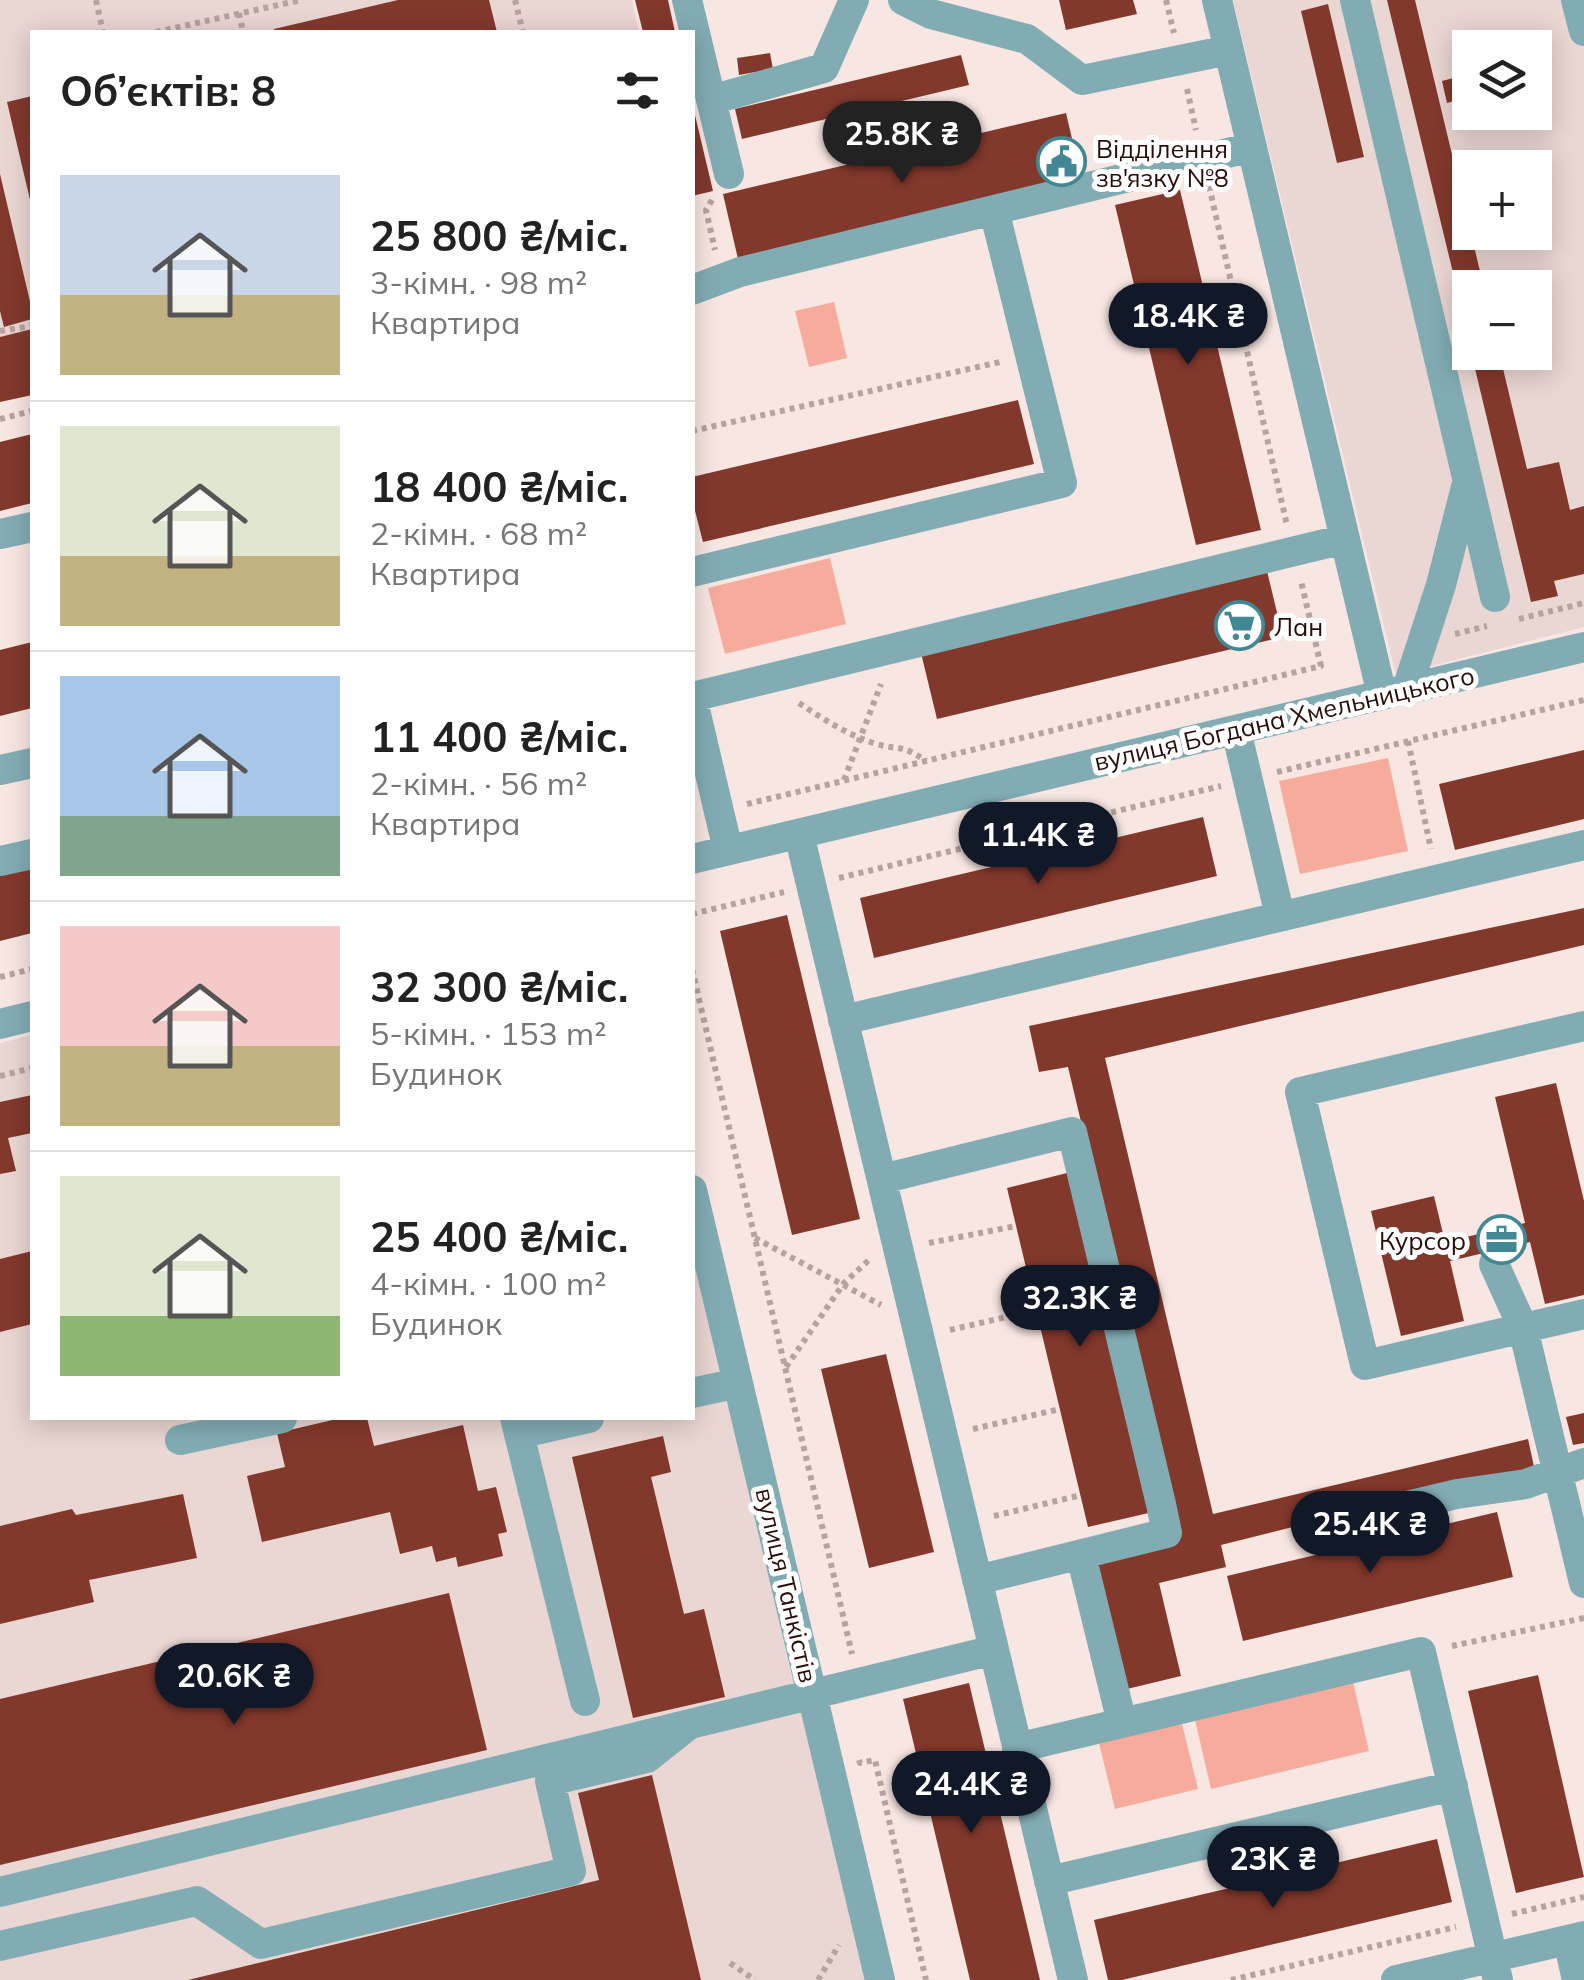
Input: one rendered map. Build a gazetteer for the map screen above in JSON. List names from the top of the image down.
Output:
{
  "streets": {
    "street": ["вулиця Богдана Хмельницького", "вулиця Танкістів"]
  },
  "places": {
    "public building": ["Відділення зв'язку №8"],
    "supermarket": ["Лан"],
    "office": ["Курсор"]
  },
  "page": {
    "map_buttons": ["+", "−"],
    "heading": "Об’єктів: 8",
    "price": [
      "25.8K ₴",
      "18.4K ₴",
      "11.4K ₴",
      "32.3K ₴",
      "25.4K ₴",
      "20.6K ₴",
      "24.4K ₴",
      "23K ₴"
    ],
    "list": [
      {
        "name": "25 800 ₴/міс.",
        "note": "3-кімн. · 98 m² · Квартира"
      },
      {
        "name": "18 400 ₴/міс.",
        "note": "2-кімн. · 68 m² · Квартира"
      },
      {
        "name": "11 400 ₴/міс.",
        "note": "2-кімн. · 56 m² · Квартира"
      },
      {
        "name": "32 300 ₴/міс.",
        "note": "5-кімн. · 153 m² · Будинок"
      },
      {
        "name": "25 400 ₴/міс.",
        "note": "4-кімн. · 100 m² · Будинок"
      }
    ]
  }
}
